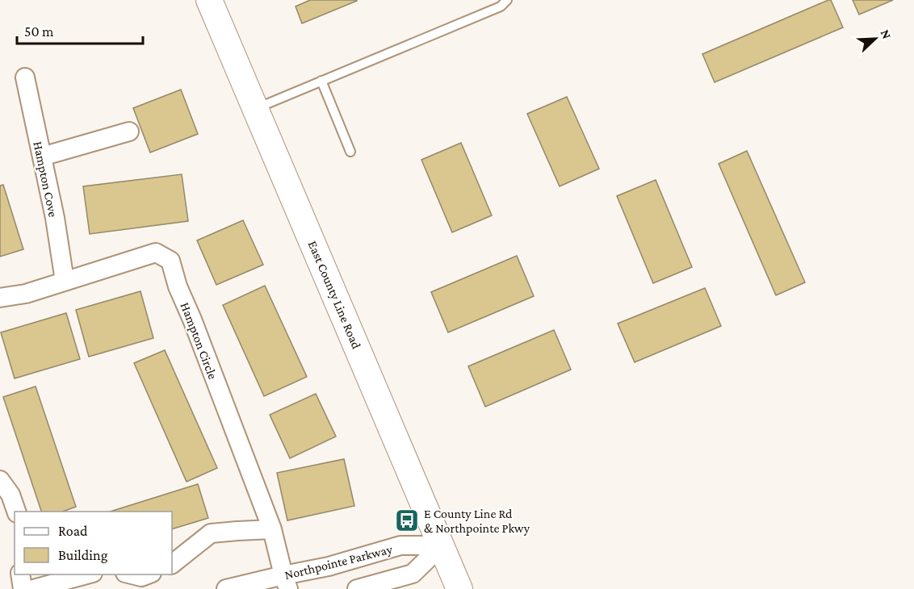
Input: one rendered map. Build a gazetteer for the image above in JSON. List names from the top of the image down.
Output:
{
  "streets": {
    "main road": ["East County Line Road"],
    "street": ["Hampton Cove", "Hampton Circle", "Northpointe Parkway"]
  },
  "crossings": [
    ["Hampton Cove", "Hampton Circle"],
    ["East County Line Road", "Northpointe Parkway"],
    ["Hampton Circle", "Northpointe Parkway"]
  ],
  "places": {
    "bus stop": ["E County Line Rd & Northpointe Pkwy"]
  },
  "legend": ["Road", "Building"],
  "scale_bar": "50 m",
  "north": "top right"
}
